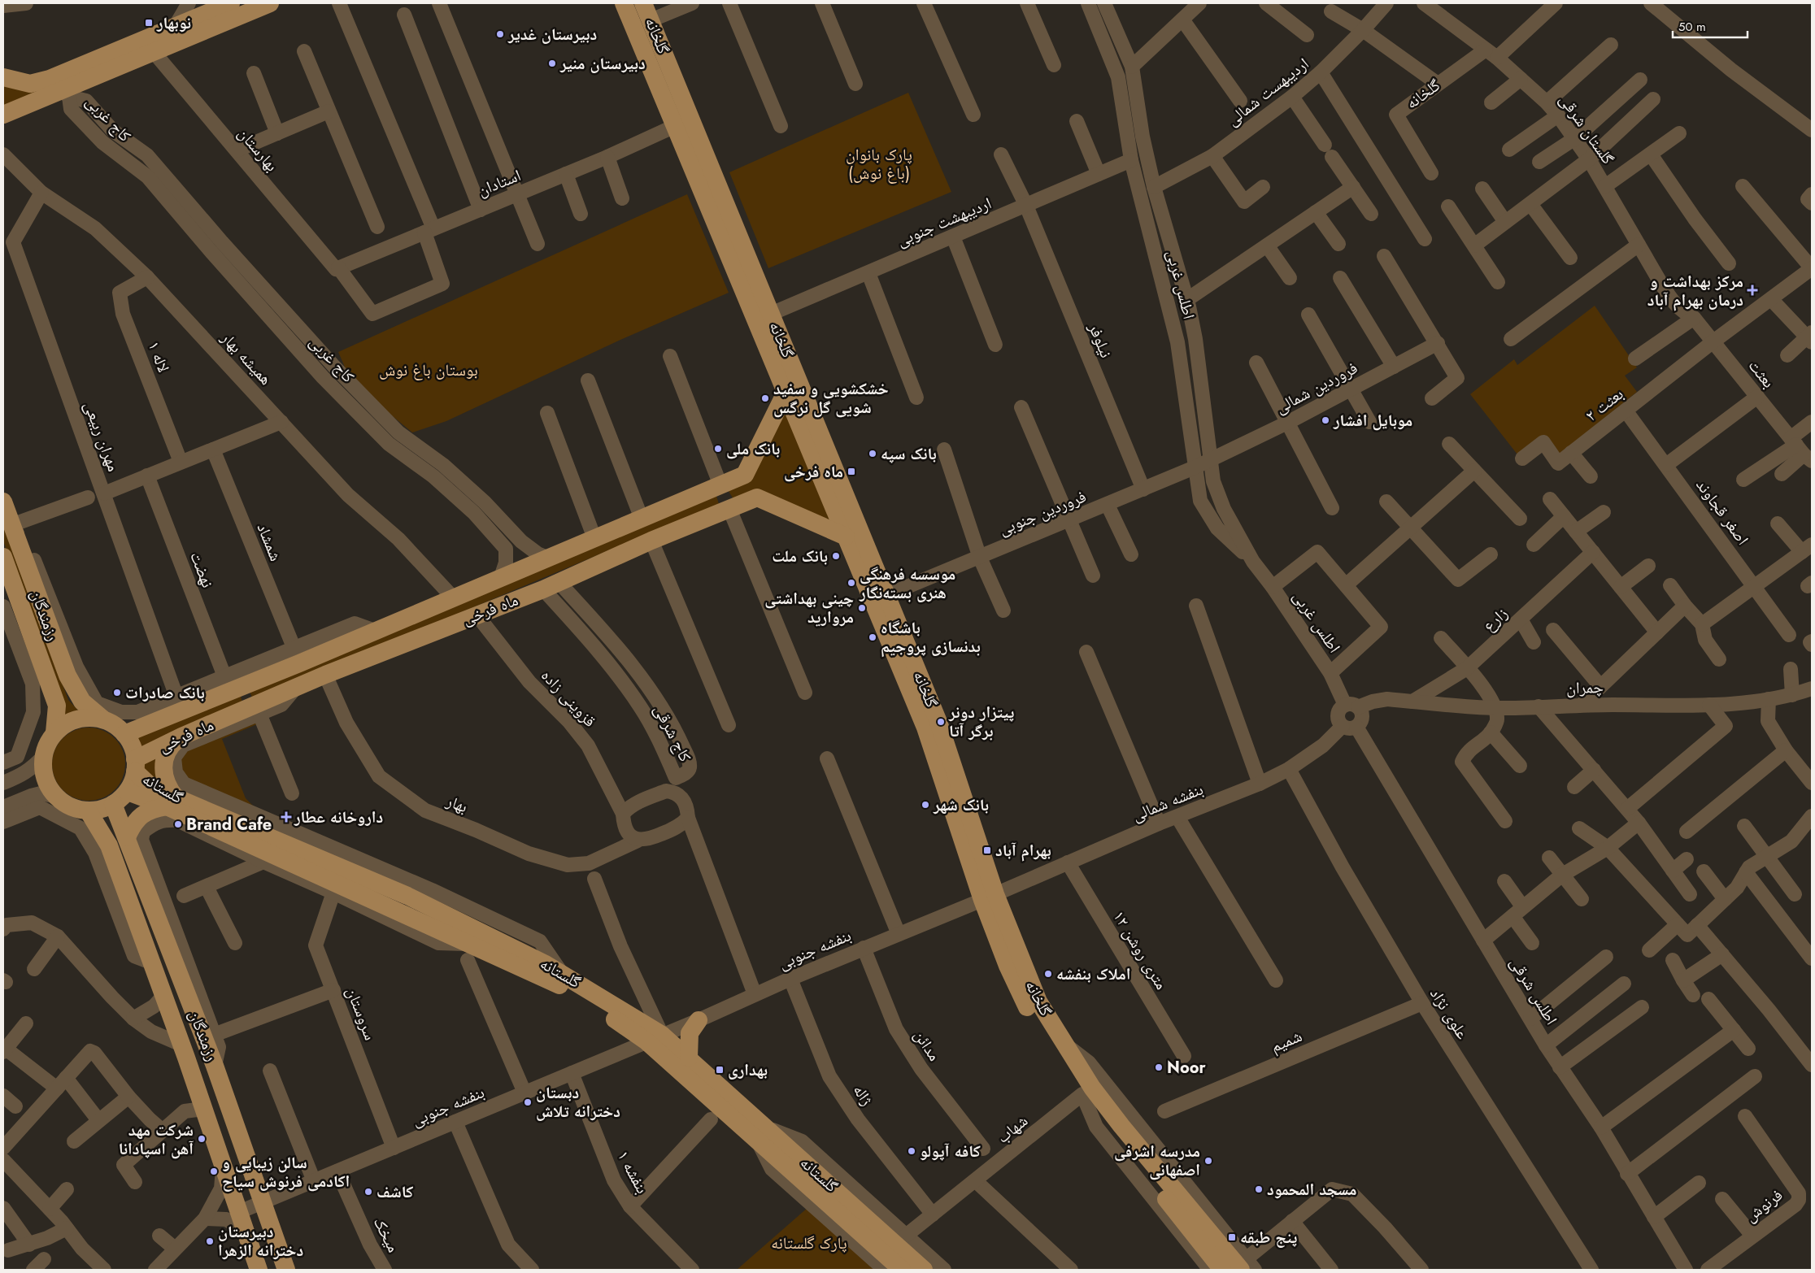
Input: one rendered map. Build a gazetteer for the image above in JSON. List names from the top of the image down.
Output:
{
  "streets": {
    "main road": [
      "گلخانه",
      "ماه فرخی",
      "رزمندگان",
      "گلستانه"
    ],
    "street": [
      "اردیبهست شمالی",
      "کاج غربی",
      "گلستان شرقی",
      "بهارستان",
      "استادان",
      "اردیبهشت جنوبی",
      "اطلس غربی",
      "نیلوفر",
      "لاله ۱",
      "همیشه بهار",
      "بعثت",
      "فروردین شمالی",
      "بعثت ۲",
      "مهران ربیعی",
      "اصغر قجاوند",
      "فروردین جنوبی",
      "شمشاد",
      "نهضت",
      "زارع",
      "چمران",
      "قزوینی زاده",
      "کاج شرقی",
      "بنفشه شمالی",
      "بهار",
      "بنفشه جنوبی",
      "۱۲ متری روشن",
      "اطلس شرقی",
      "سروستان",
      "علوی نژاد",
      "شمیم",
      "مدائن",
      "ژاله",
      "شهاب",
      "بنفشه ۱",
      "فرنوش",
      "میخک"
    ]
  },
  "crossings": [
    ["گلخانه", "گلستان شرقی"],
    ["گلخانه", "استادان"],
    ["گلخانه", "اردیبهشت جنوبی"],
    ["گلخانه", "فروردین جنوبی"],
    ["گلخانه", "ماه فرخی"],
    ["گلخانه", "بنفشه شمالی"],
    ["گلخانه", "بنفشه جنوبی"],
    ["گلخانه", "شهاب"],
    ["اردیبهست شمالی", "اطلس غربی"],
    ["کاج غربی", "ماه فرخی"],
    ["گلستان شرقی", "بعثت"],
    ["بهارستان", "استادان"],
    ["اردیبهشت جنوبی", "اطلس غربی"],
    ["اردیبهشت جنوبی", "نیلوفر"],
    ["اطلس غربی", "فروردین شمالی"],
    ["اطلس غربی", "فروردین جنوبی"],
    ["اطلس غربی", "چمران"],
    ["نیلوفر", "فروردین جنوبی"],
    ["لاله ۱", "همیشه بهار"],
    ["همیشه بهار", "مهران ربیعی"],
    ["همیشه بهار", "ماه فرخی"],
    ["بعثت", "بعثت ۲"],
    ["فروردین شمالی", "فروردین جنوبی"],
    ["بعثت ۲", "اصغر قجاوند"],
    ["ماه فرخی", "رزمندگان"],
    ["ماه فرخی", "قزوینی زاده"],
    ["ماه فرخی", "کاج شرقی"],
    ["ماه فرخی", "گلستانه"],
    ["ماه فرخی", "بهار"],
    ["رزمندگان", "گلستانه"],
    ["رزمندگان", "بنفشه جنوبی"],
    ["زارع", "چمران"],
    ["قزوینی زاده", "بهار"],
    ["گلستانه", "بنفشه جنوبی"],
    ["بنفشه شمالی", "بنفشه جنوبی"],
    ["بنفشه شمالی", "۱۲ متری روشن"],
    ["بنفشه شمالی", "اطلس شرقی"],
    ["بنفشه شمالی", "علوی نژاد"],
    ["بنفشه جنوبی", "سروستان"],
    ["بنفشه جنوبی", "مدائن"],
    ["بنفشه جنوبی", "ژاله"],
    ["بنفشه جنوبی", "بنفشه ۱"],
    ["بنفشه جنوبی", "میخک"],
    ["علوی نژاد", "شمیم"],
    ["ژاله", "شهاب"]
  ],
  "parks": ["پارک بانوان (باغ نوش)", "بوستان باغ نوش", "پارک گلستانه"],
  "places": {
    "transit": [
      "نوبهار",
      "ماه فرخی",
      "بهرام آباد",
      "بهداری",
      "پنج طبقه"
    ],
    "other": [
      "دبیرستان غدیر",
      "دبیرستان منیر",
      "خشکشویی و سفید شویی گل نرگس",
      "موبایل افشار",
      "بانک ملی",
      "بانک سپه",
      "بانک ملت",
      "موسسه فرهنگی هنری بسته‌نگار",
      "چینی بهداشتی مروارید",
      "باشگاه بدنسازی پروجیم",
      "بانک صادرات",
      "پیتزار دونر برگر آتا",
      "بانک شهر",
      "Brand Cafe",
      "املاک بنفشه",
      "Noor",
      "دبستان دخترانه تلاش",
      "شرکت مهد آهن اسپادانا",
      "کافه آپولو",
      "مدرسه اشرفی اصفهانی",
      "سالن زیبایی و اکادمی فرنوش سیاح",
      "مسجد المحمود",
      "کاشف",
      "دبيرستان دخترانه الزهرا"
    ],
    "health": ["مرکز بهداشت و درمان بهرام آباد", "داروخانه عطار"]
  },
  "scale_bar": "50 m"
}
